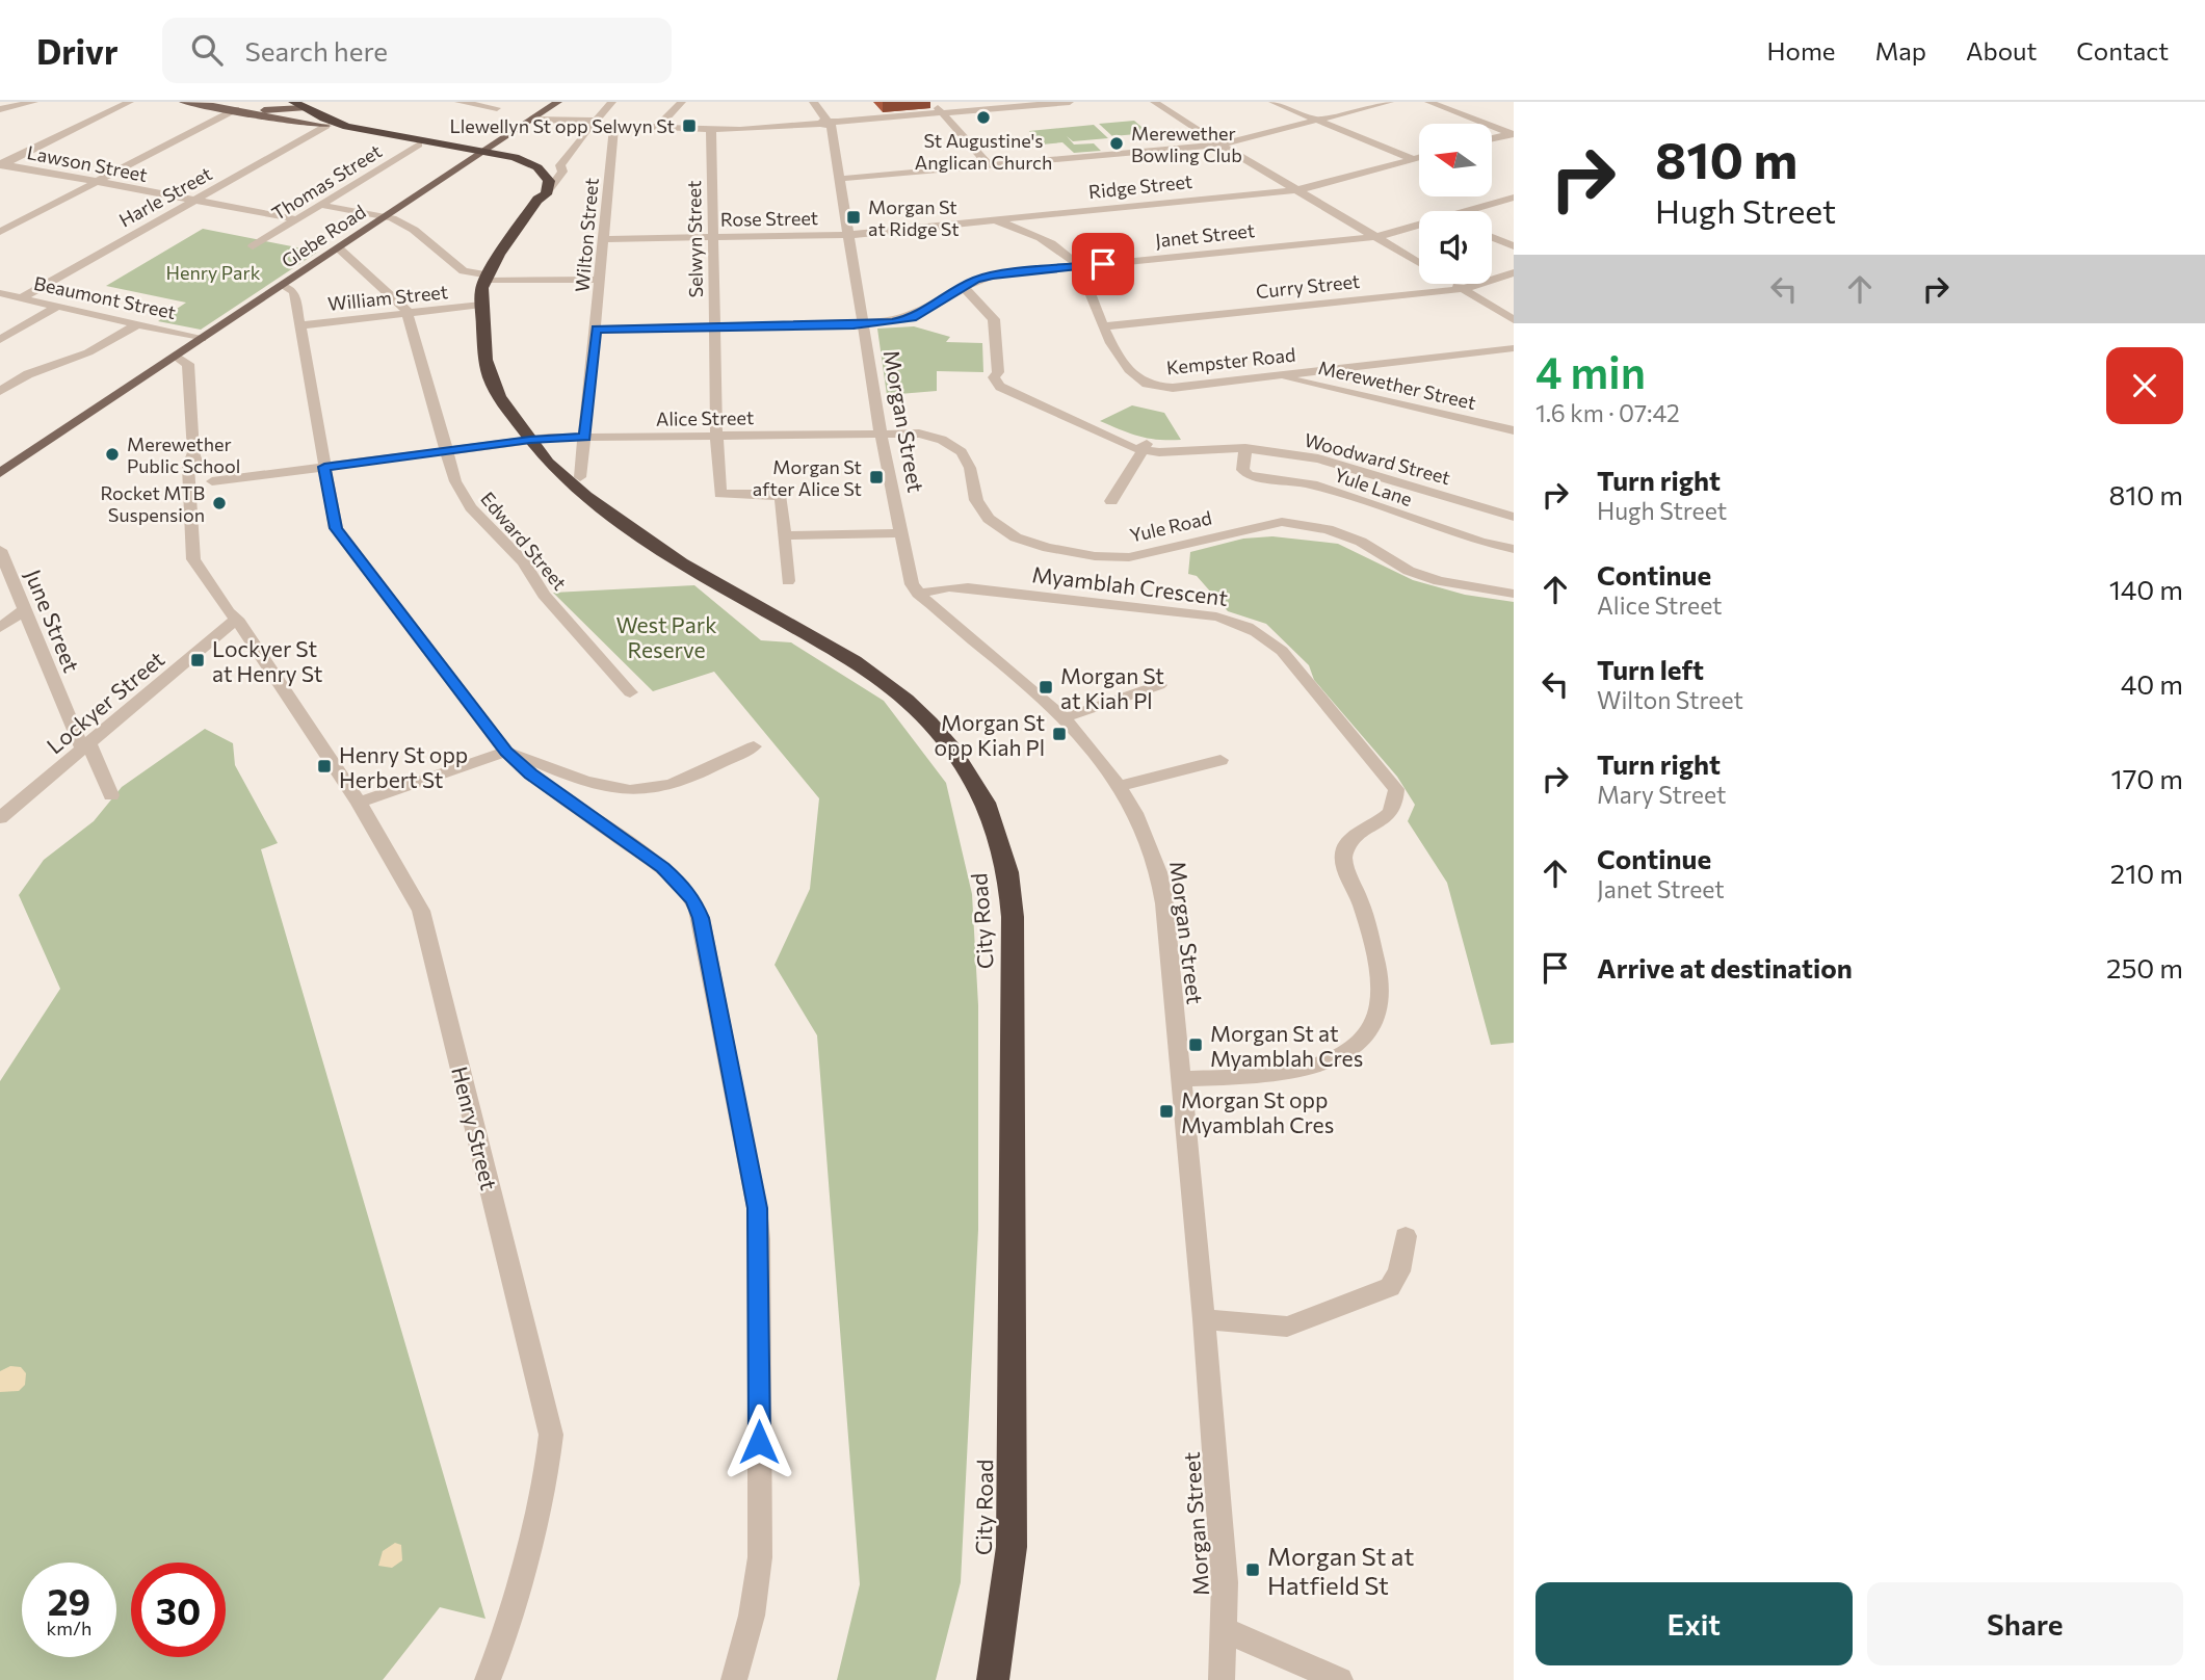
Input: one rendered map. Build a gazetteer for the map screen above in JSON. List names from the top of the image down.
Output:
{
  "streets": {
    "highway": ["City Road"],
    "main road": ["Glebe Road"],
    "street": [
      "Lawson Street",
      "Thomas Street",
      "Ridge Street",
      "Harle Street",
      "Rose Street",
      "Wilton Street",
      "Janet Street",
      "Selwyn Street",
      "Curry Street",
      "Beaumont Street",
      "William Street",
      "Kempster Road",
      "Merewether Street",
      "Alice Street",
      "Morgan Street",
      "Woodward Street",
      "Yule Lane",
      "Yule Road",
      "Edward Street",
      "Myamblah Crescent",
      "June Street",
      "Lockyer Street",
      "Henry Street"
    ]
  },
  "crossings": [
    ["Lawson Street", "Thomas Street"],
    ["Lawson Street", "Harle Street"],
    ["Ridge Street", "Rose Street"],
    ["Ridge Street", "Morgan Street"],
    ["Harle Street", "Beaumont Street"],
    ["Rose Street", "Wilton Street"],
    ["Rose Street", "Selwyn Street"],
    ["Rose Street", "Morgan Street"],
    ["Wilton Street", "Janet Street"],
    ["Wilton Street", "Alice Street"],
    ["Janet Street", "Selwyn Street"],
    ["Janet Street", "Kempster Road"],
    ["Janet Street", "Morgan Street"],
    ["Janet Street", "Woodward Street"],
    ["Glebe Road", "Beaumont Street"],
    ["Glebe Road", "Edward Street"],
    ["Glebe Road", "Henry Street"],
    ["Selwyn Street", "Alice Street"],
    ["Curry Street", "Kempster Road"],
    ["William Street", "Edward Street"],
    ["William Street", "City Road"],
    ["Kempster Road", "Merewether Street"],
    ["Alice Street", "Morgan Street"],
    ["Alice Street", "Yule Road"],
    ["Alice Street", "Edward Street"],
    ["Alice Street", "City Road"],
    ["Morgan Street", "Yule Road"],
    ["Morgan Street", "Myamblah Crescent"],
    ["Woodward Street", "Yule Lane"],
    ["June Street", "Lockyer Street"],
    ["Lockyer Street", "Henry Street"]
  ],
  "parks": ["Henry Park", "West Park Reserve"],
  "places": {
    "other": [
      "St Augustine's Anglican Church",
      "Merewether Bowling Club",
      "Merewether Public School",
      "Rocket MTB Suspension"
    ],
    "transit": [
      "Llewellyn St opp Selwyn St",
      "Morgan St at Ridge St",
      "Morgan St after Alice St",
      "Lockyer St at Henry St",
      "Morgan St at Kiah Pl",
      "Morgan St opp Kiah Pl",
      "Henry St opp Herbert St",
      "Morgan St at Myamblah Cres",
      "Morgan St opp Myamblah Cres",
      "Morgan St at Hatfield St"
    ]
  },
  "north": "left",
  "page": {
    "header": "Drivr",
    "search": "Search here",
    "nav": [
      "Home",
      "Map",
      "About",
      "Contact"
    ],
    "turn": ["810 m", "Hugh Street"],
    "heading": ["4 min", "1.6 km · 07:42"],
    "list": [
      {
        "name": "Turn right",
        "note": "Hugh Street",
        "value": "810 m"
      },
      {
        "name": "Continue",
        "note": "Alice Street",
        "value": "140 m"
      },
      {
        "name": "Turn left",
        "note": "Wilton Street",
        "value": "40 m"
      },
      {
        "name": "Turn right",
        "note": "Mary Street",
        "value": "170 m"
      },
      {
        "name": "Continue",
        "note": "Janet Street",
        "value": "210 m"
      },
      {
        "name": "Arrive at destination",
        "value": "250 m"
      }
    ],
    "speed": "29 km/h",
    "limit": "30",
    "buttons": ["Exit", "Share"]
  }
}
